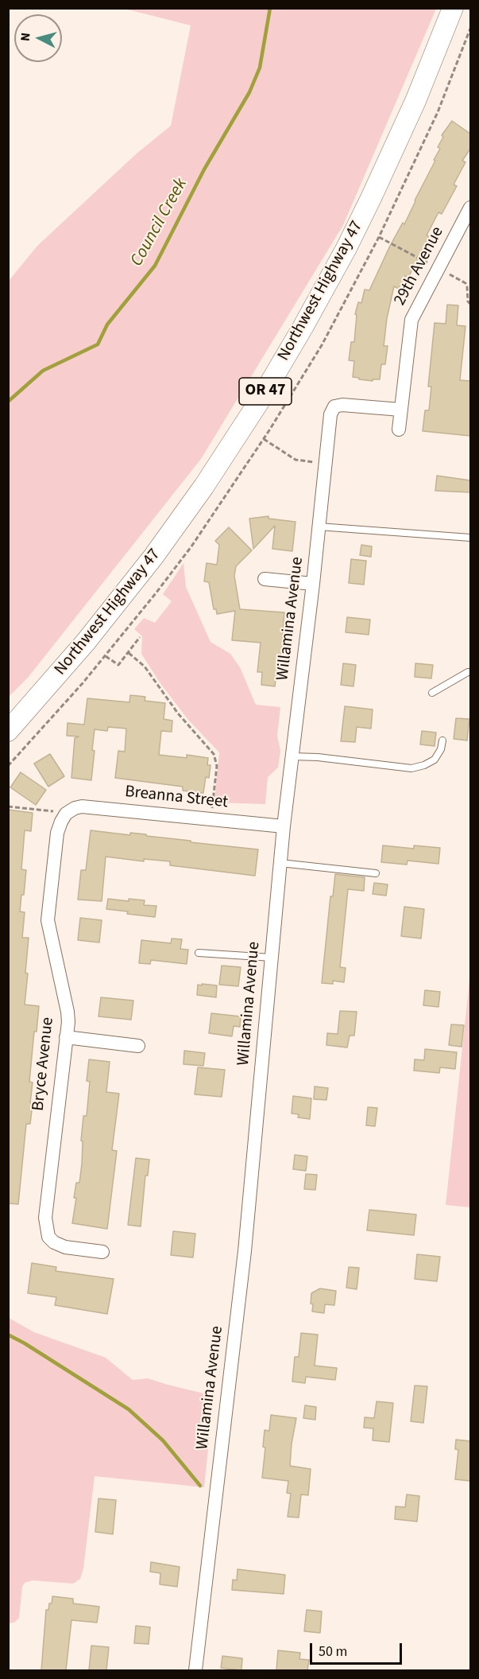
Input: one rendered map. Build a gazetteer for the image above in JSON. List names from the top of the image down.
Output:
{
  "streets": {
    "main road": ["Northwest Highway 47", "OR 47"],
    "street": [
      "29th Avenue",
      "Willamina Avenue",
      "Breanna Street",
      "Bryce Avenue"
    ]
  },
  "crossings": [
    ["29th Avenue", "Willamina Avenue"],
    ["Willamina Avenue", "Breanna Street"],
    ["Breanna Street", "Bryce Avenue"]
  ],
  "water": ["Council Creek"],
  "scale_bar": "50 m",
  "north": "left"
}
